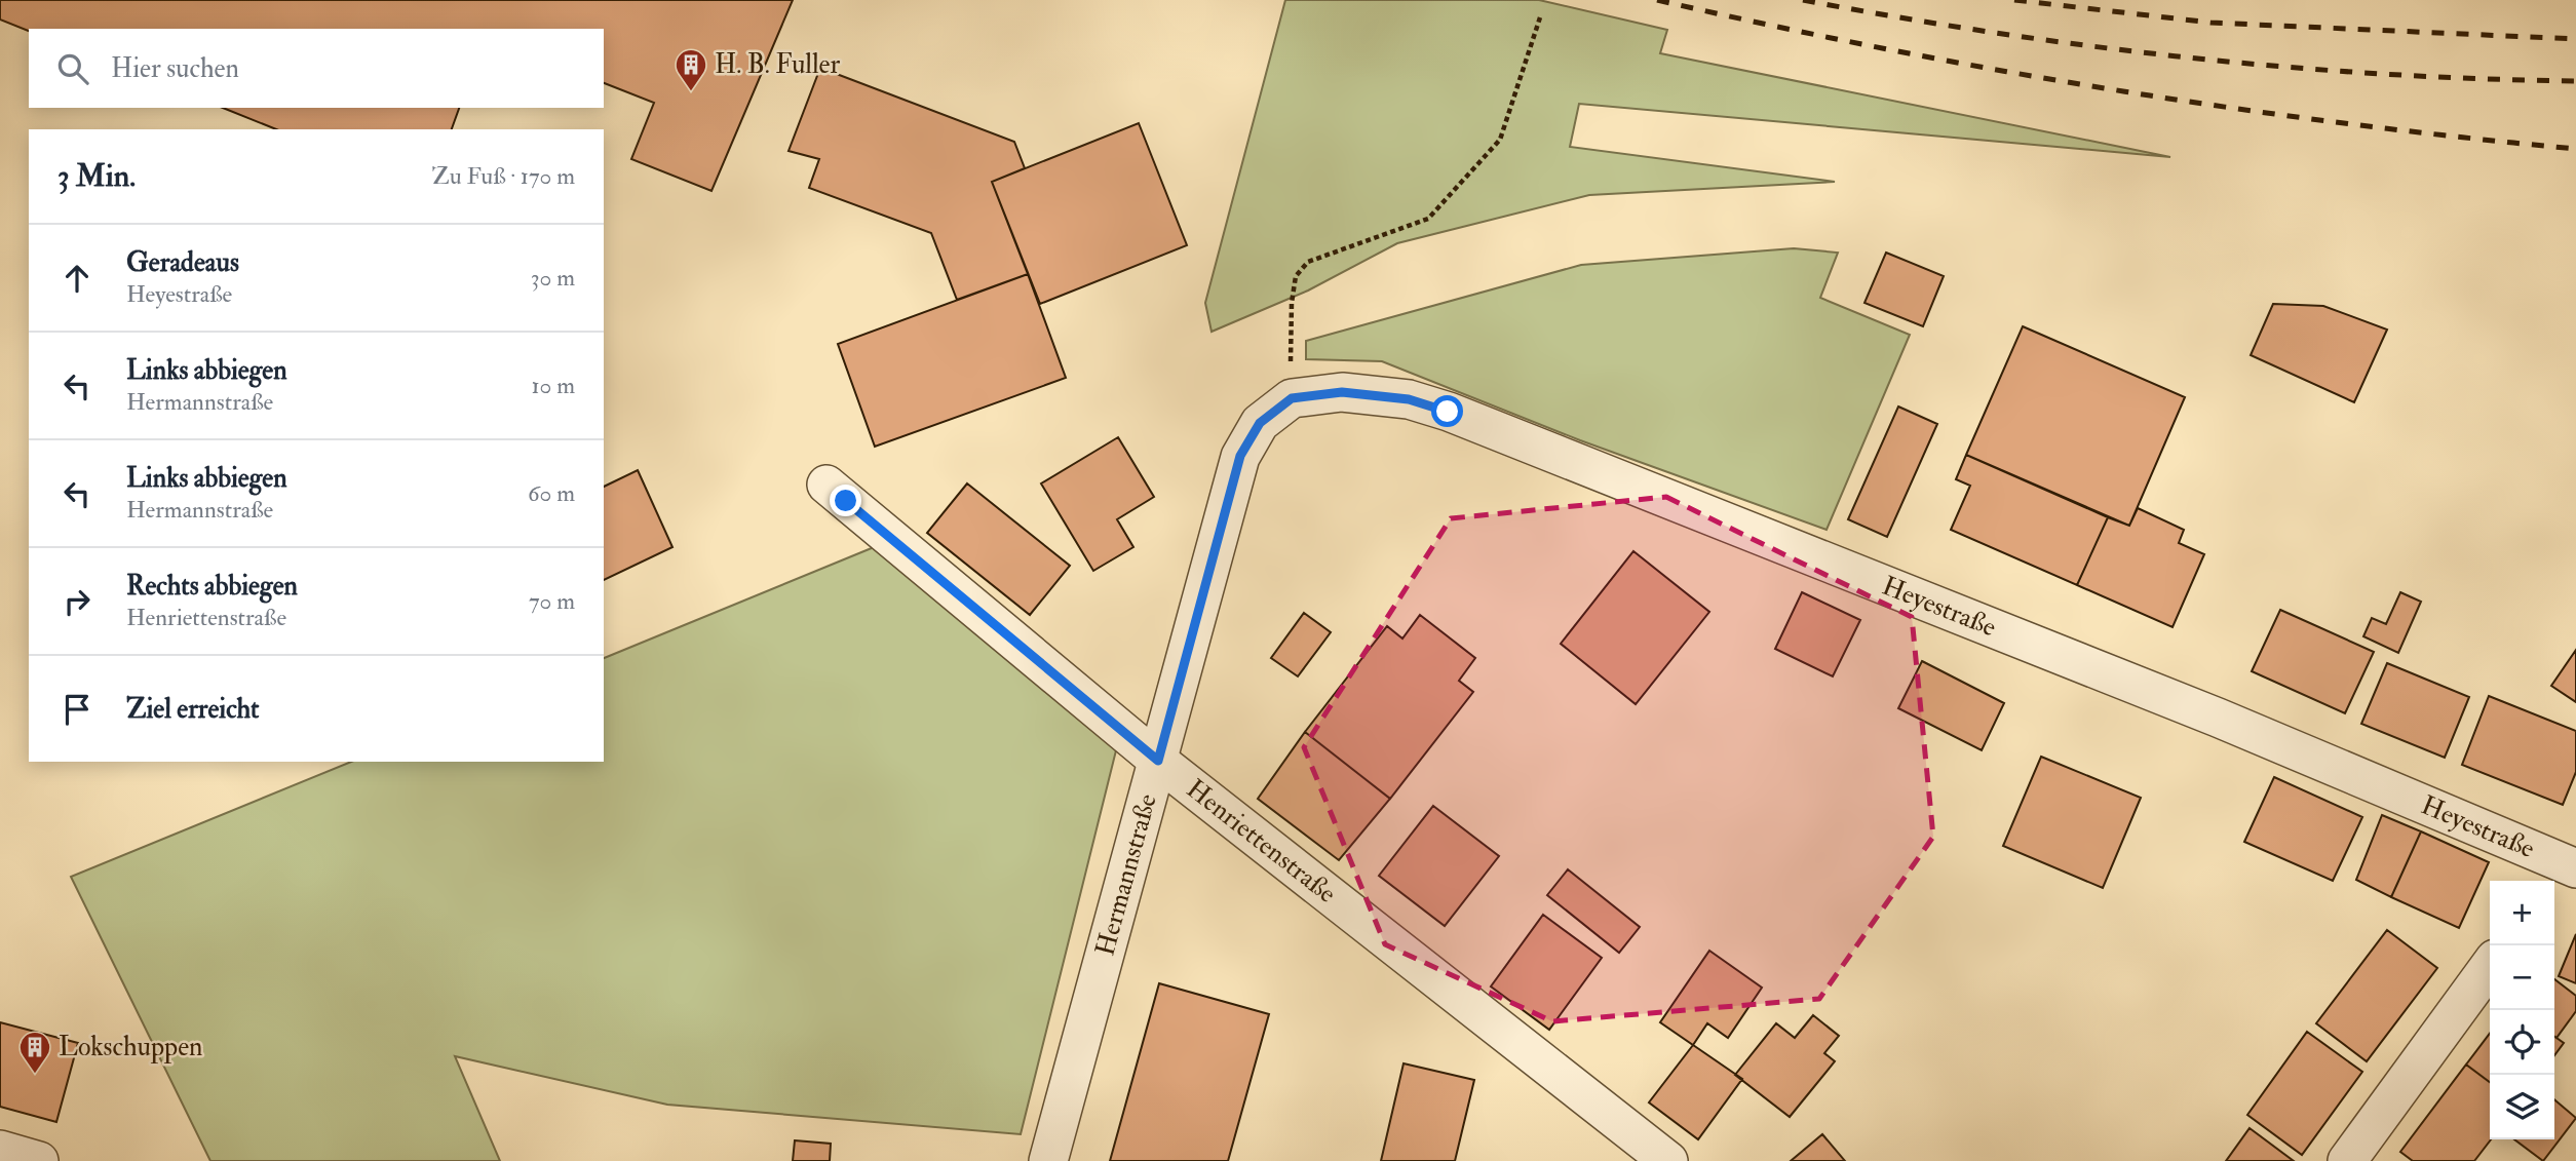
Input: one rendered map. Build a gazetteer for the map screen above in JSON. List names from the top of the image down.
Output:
{
  "streets": {
    "street": ["Heyestraße", "Henriettenstraße", "Hermannstraße"]
  },
  "crossings": [
    ["Heyestraße", "Hermannstraße"],
    ["Henriettenstraße", "Hermannstraße"]
  ],
  "places": {
    "building": ["H. B. Fuller", "Lokschuppen"]
  },
  "page": {
    "search": "Hier suchen",
    "heading": ["3 Min.", "Zu Fuß · 170 m"],
    "list": [
      ["Geradeaus", "Heyestraße", "30 m"],
      ["Links abbiegen", "Hermannstraße", "10 m"],
      ["Links abbiegen", "Hermannstraße", "60 m"],
      ["Rechts abbiegen", "Henriettenstraße", "70 m"],
      "Ziel erreicht"
    ],
    "map_buttons": ["+", "−"]
  }
}
